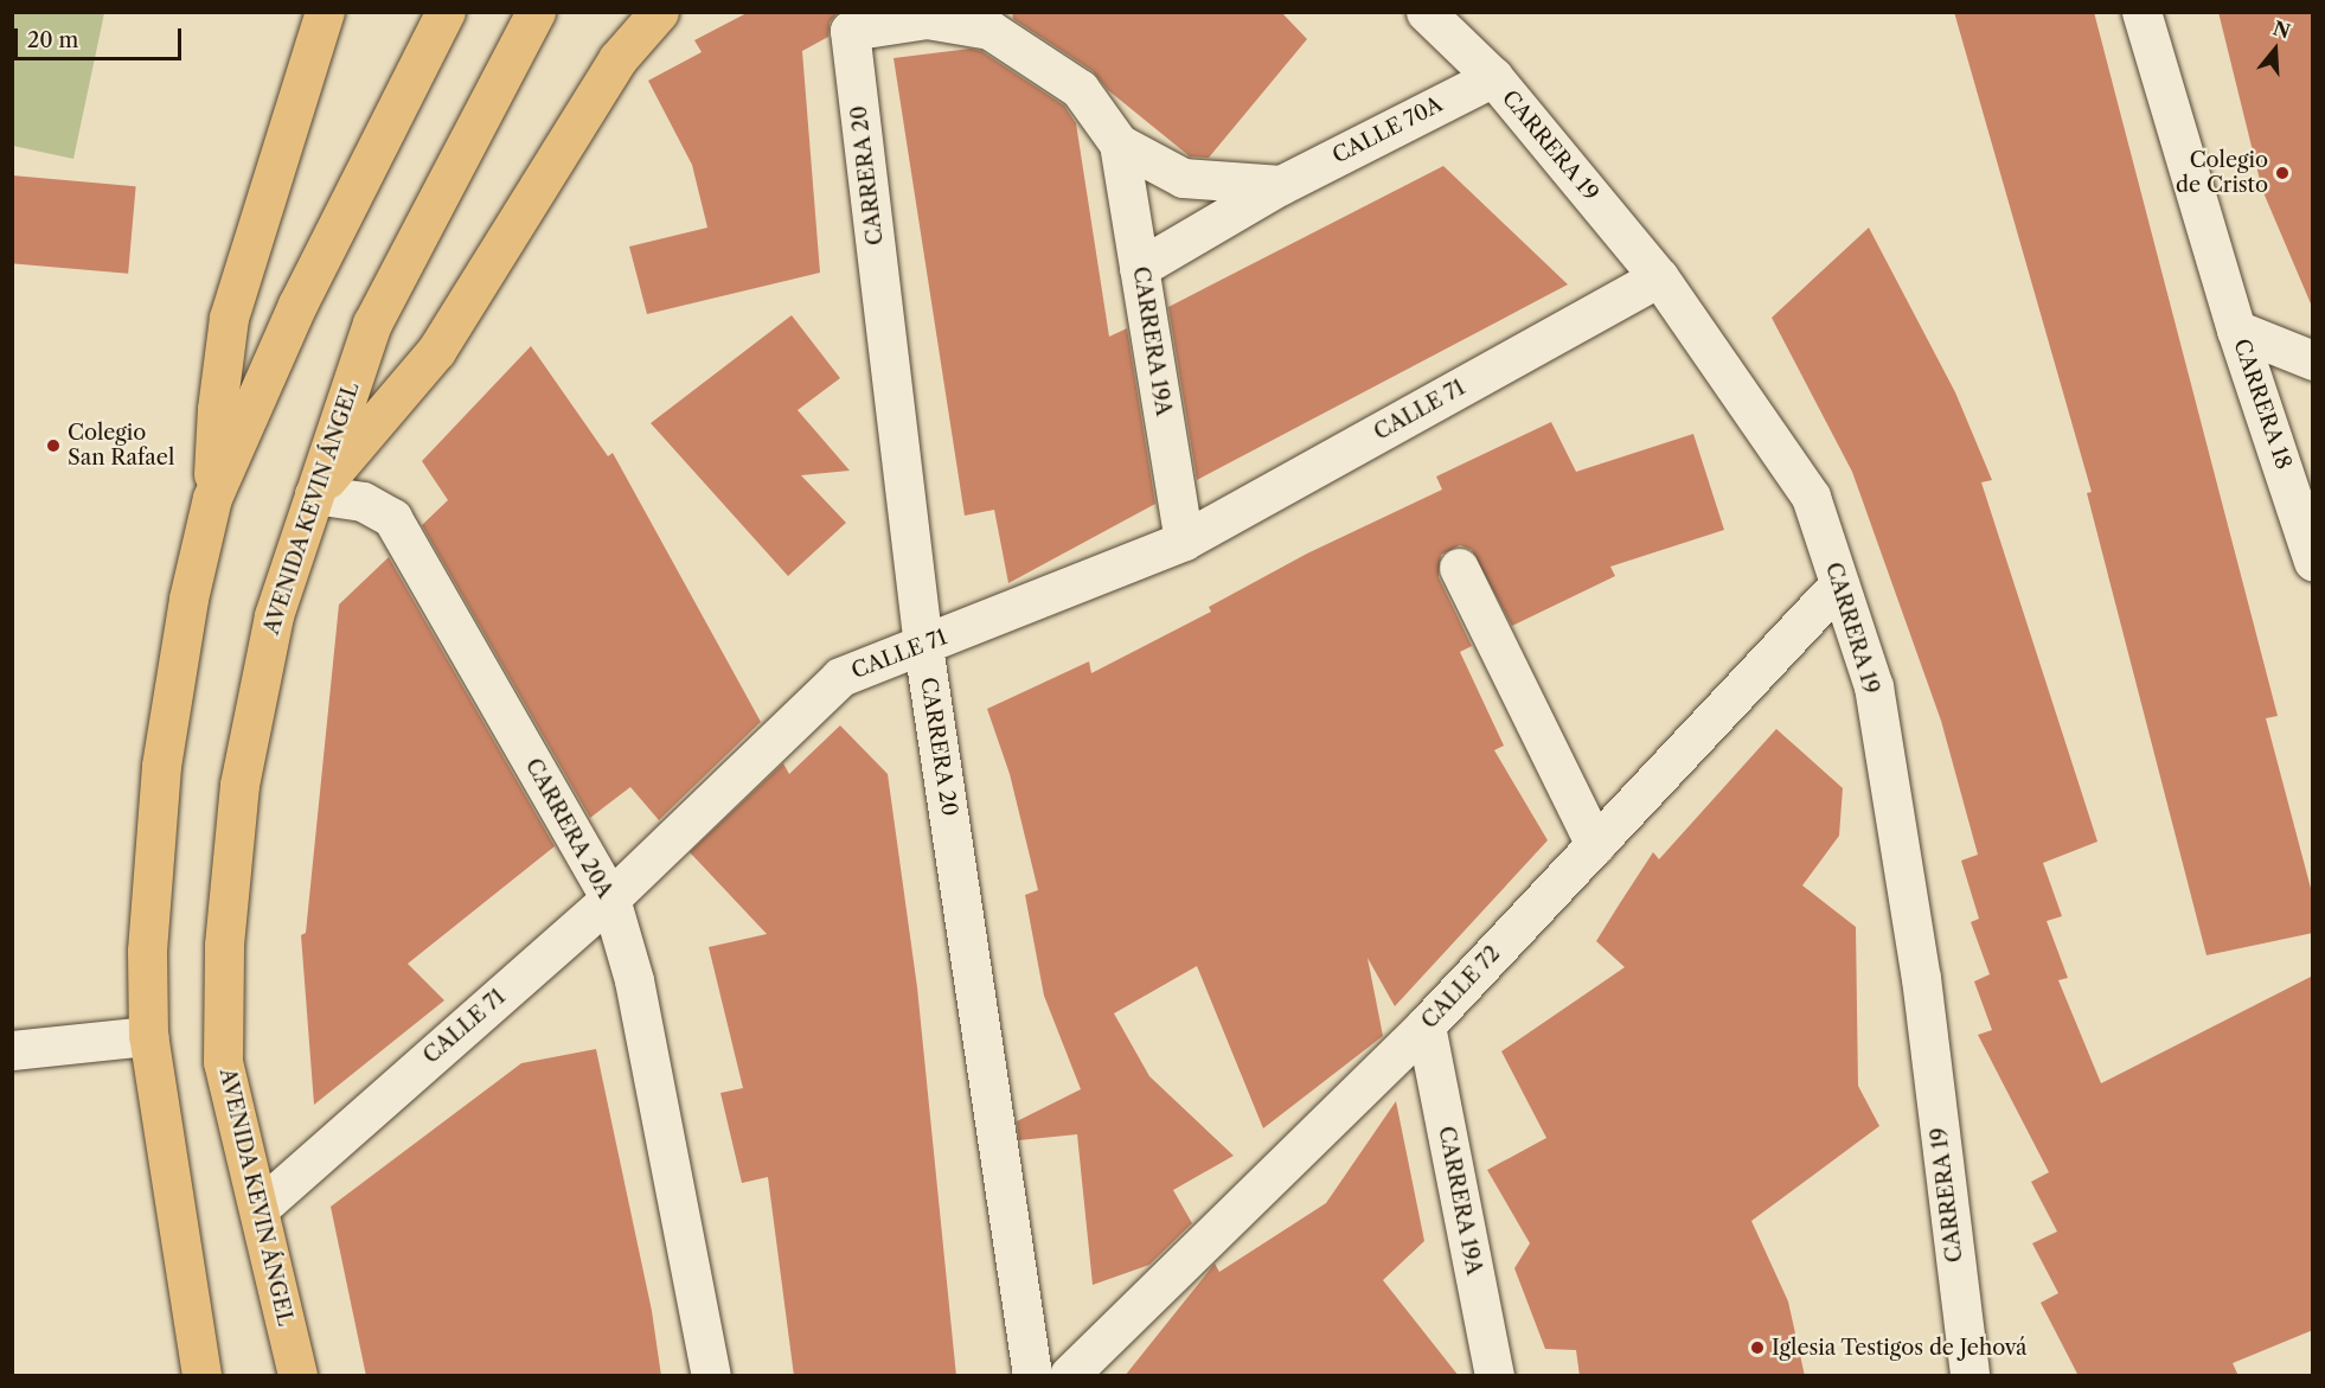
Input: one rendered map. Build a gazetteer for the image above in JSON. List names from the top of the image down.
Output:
{
  "streets": {
    "main road": ["AVENIDA KEVIN ÁNGEL"],
    "street": [
      "CALLE 70A",
      "CARRERA 19",
      "CARRERA 20",
      "CARRERA 19A",
      "CARRERA 18",
      "CALLE 71",
      "CARRERA 20A",
      "CALLE 72"
    ]
  },
  "crossings": [
    ["CALLE 70A", "CARRERA 19"],
    ["CALLE 70A", "CARRERA 19A"],
    ["CARRERA 19", "CALLE 71"],
    ["CARRERA 19", "CALLE 72"],
    ["CARRERA 20", "CARRERA 19A"],
    ["CARRERA 20", "CALLE 71"],
    ["CARRERA 19A", "CALLE 71"],
    ["CARRERA 19A", "CALLE 72"],
    ["CALLE 71", "AVENIDA KEVIN ÁNGEL"],
    ["CALLE 71", "CARRERA 20A"],
    ["AVENIDA KEVIN ÁNGEL", "CARRERA 20A"]
  ],
  "places": ["Colegio de Cristo", "Colegio San Rafael", "Iglesia Testigos de Jehová"],
  "scale_bar": "20 m",
  "north": "top"
}
